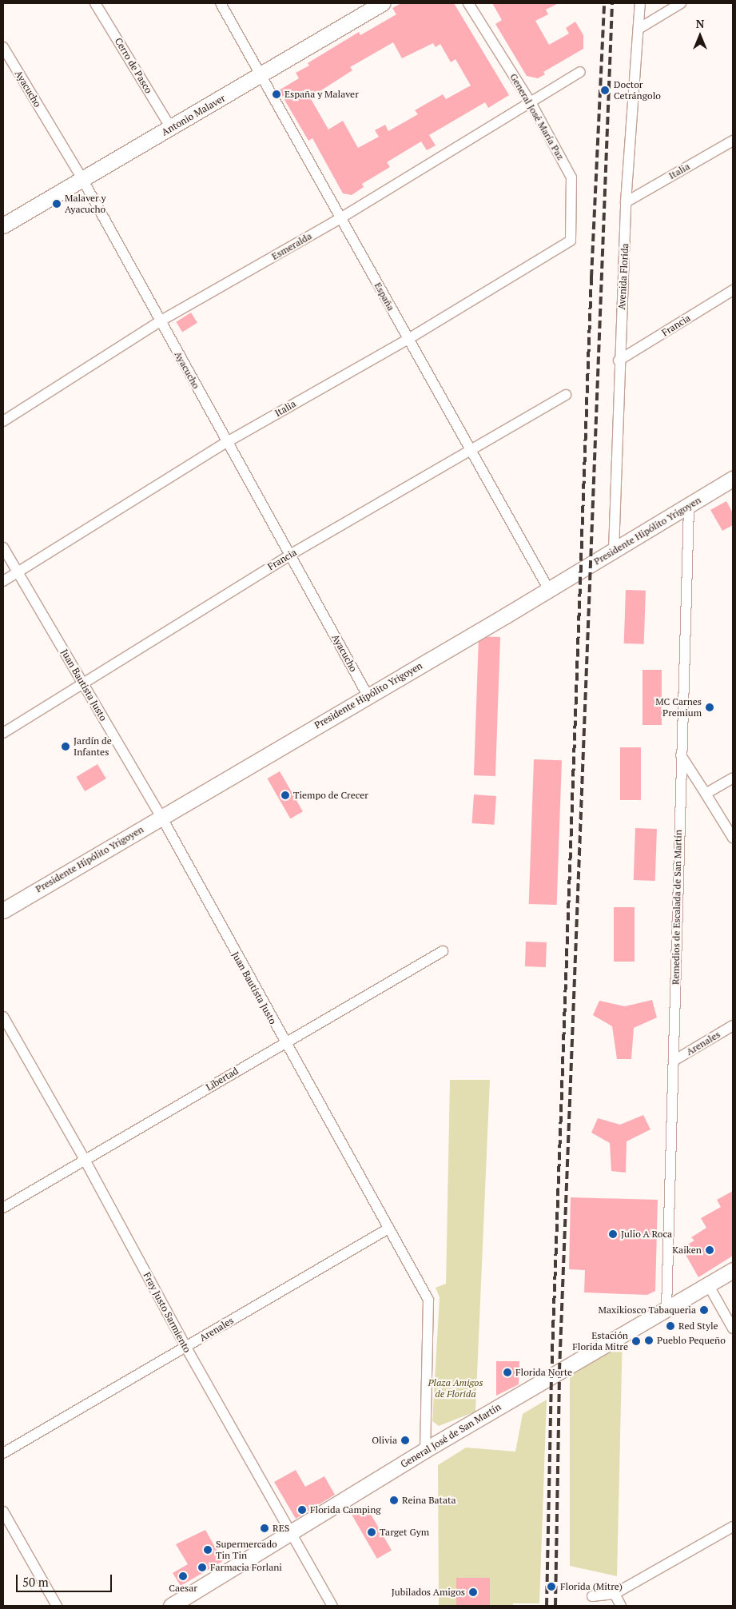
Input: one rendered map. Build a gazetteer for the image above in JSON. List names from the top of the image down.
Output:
{
  "streets": {
    "street": [
      "Cerro de Pasco",
      "Ayacucho",
      "Antonio Malaver",
      "General José María Paz",
      "Italia",
      "Esmeralda",
      "Avenida Florida",
      "España",
      "Francia",
      "Presidente Hipólito Yrigoyen",
      "Juan Bautista Justo",
      "Remedios de Escalada de San Martín",
      "Arenales",
      "Libertad",
      "Fray Justo Sarmiento",
      "General José de San Martín"
    ]
  },
  "crossings": [
    ["Cerro de Pasco", "Antonio Malaver"],
    ["Ayacucho", "Antonio Malaver"],
    ["Ayacucho", "Italia"],
    ["Ayacucho", "Esmeralda"],
    ["Ayacucho", "Francia"],
    ["Ayacucho", "Presidente Hipólito Yrigoyen"],
    ["Antonio Malaver", "España"],
    ["General José María Paz", "Italia"],
    ["General José María Paz", "Esmeralda"],
    ["Italia", "Avenida Florida"],
    ["Italia", "España"],
    ["Italia", "Juan Bautista Justo"],
    ["Esmeralda", "España"],
    ["Avenida Florida", "Francia"],
    ["Avenida Florida", "Presidente Hipólito Yrigoyen"],
    ["España", "Francia"],
    ["España", "Presidente Hipólito Yrigoyen"],
    ["Francia", "Juan Bautista Justo"],
    ["Presidente Hipólito Yrigoyen", "Juan Bautista Justo"],
    ["Presidente Hipólito Yrigoyen", "Remedios de Escalada de San Martín"],
    ["Juan Bautista Justo", "Arenales"],
    ["Juan Bautista Justo", "Libertad"],
    ["Juan Bautista Justo", "General José de San Martín"],
    ["Remedios de Escalada de San Martín", "Arenales"],
    ["Remedios de Escalada de San Martín", "General José de San Martín"],
    ["Arenales", "Fray Justo Sarmiento"],
    ["Libertad", "Fray Justo Sarmiento"],
    ["Fray Justo Sarmiento", "General José de San Martín"]
  ],
  "parks": ["Plaza Amigos de Florida"],
  "places": [
    "Doctor Cetrángolo",
    "España y Malaver",
    "Malaver y Ayacucho",
    "MC Carnes Premium",
    "Jardín de Infantes",
    "Tiempo de Crecer",
    "Julio A Roca",
    "Kaiken",
    "Maxikiosco Tabaqueria",
    "Red Style",
    "Pueblo Pequeño",
    "Estación Florida Mitre",
    "Florida Norte",
    "Olivia",
    "Reina Batata",
    "Florida Camping",
    "RES",
    "Target Gym",
    "Supermercado Tin Tin",
    "Farmacia Forlani",
    "Caesar",
    "Florida (Mitre)",
    "Jubilados Amigos"
  ],
  "scale_bar": "50 m",
  "north": "top"
}
